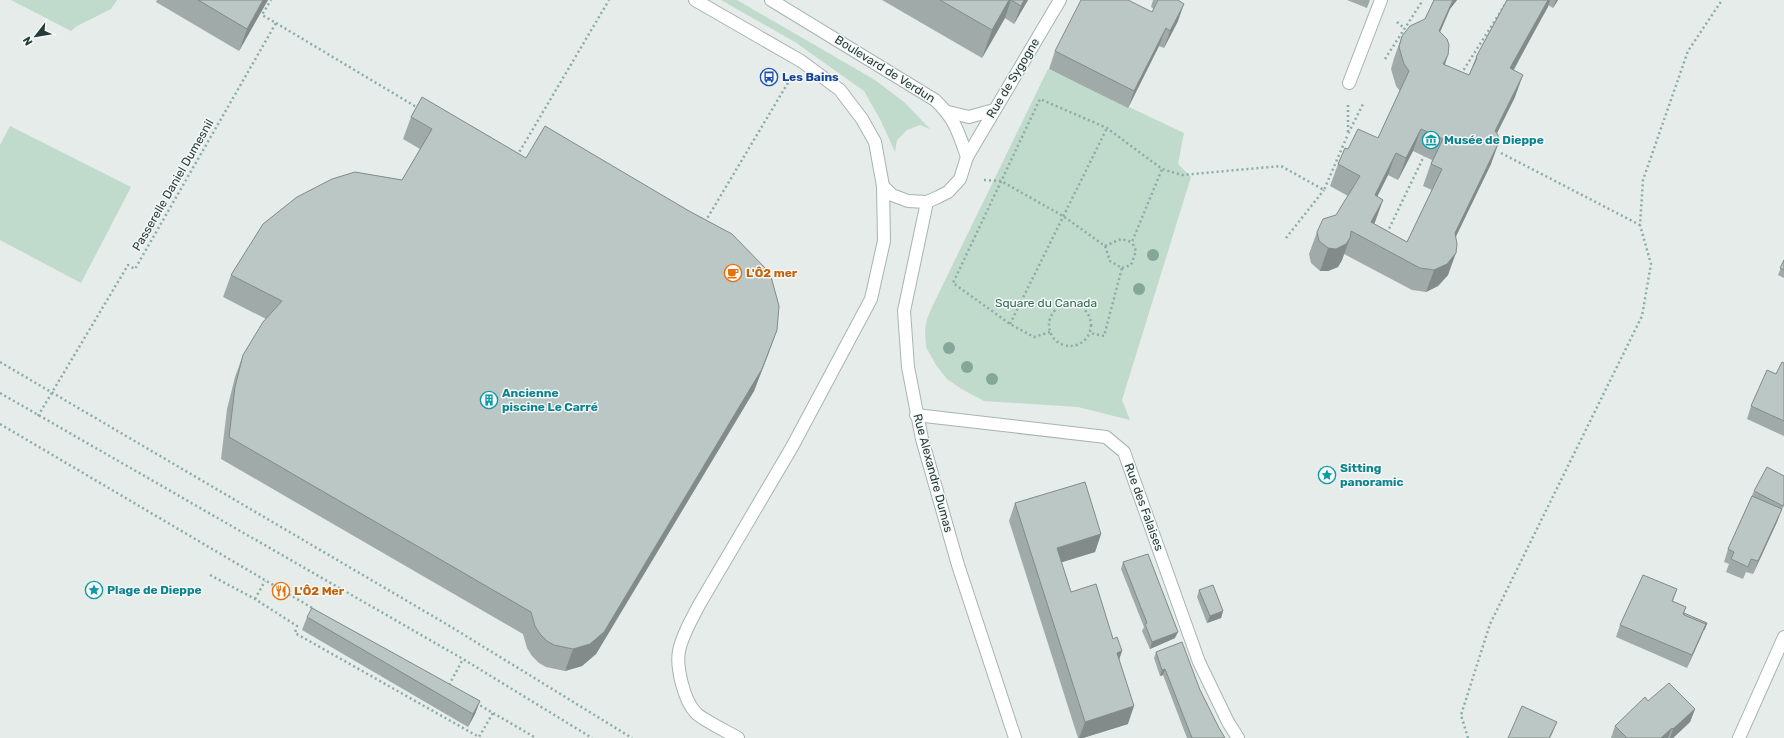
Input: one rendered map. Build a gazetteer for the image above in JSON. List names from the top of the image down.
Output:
{
  "streets": {
    "street": [
      "Boulevard de Verdun",
      "Rue de Sygogne",
      "Rue Alexandre Dumas",
      "Rue des Falaises"
    ],
    "path": ["Passerelle Daniel Dumesnil"]
  },
  "crossings": [
    ["Boulevard de Verdun", "Rue de Sygogne"],
    ["Rue Alexandre Dumas", "Rue des Falaises"]
  ],
  "parks": ["Square du Canada"],
  "places": {
    "bus stop": ["Les Bains"],
    "museum": ["Musée de Dieppe"],
    "cafe": ["L'Ô2 mer"],
    "building": ["Ancienne piscine Le Carré"],
    "place": ["Sitting panoramic", "Plage de Dieppe"],
    "restaurant": ["L'Ô2 Mer"]
  },
  "north": "bottom left"
}
